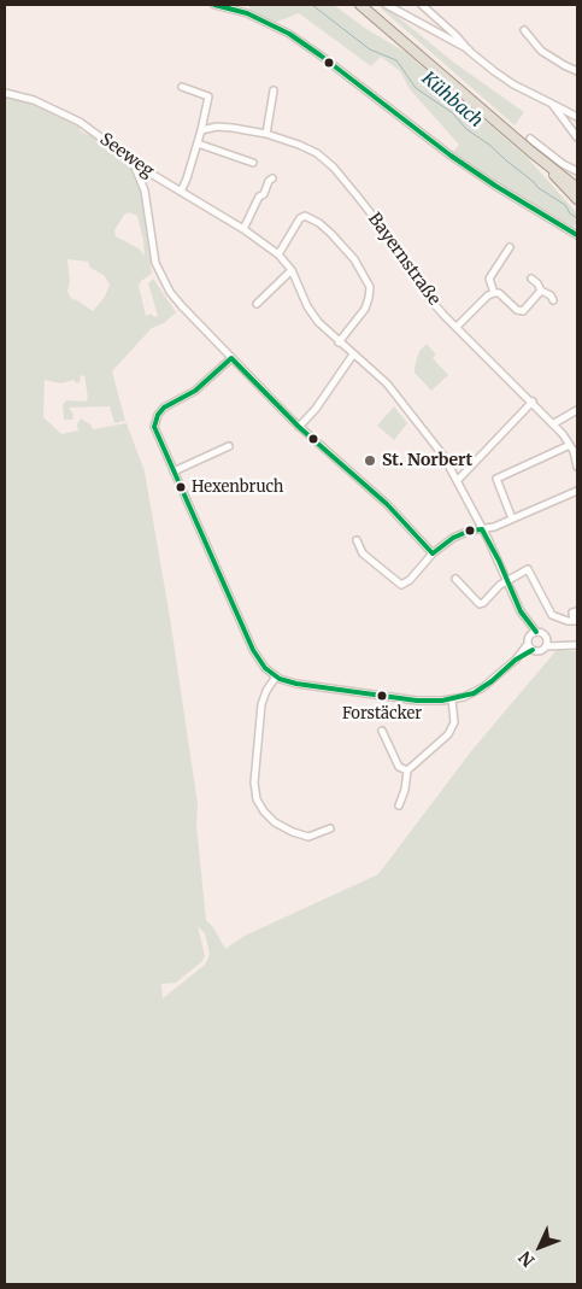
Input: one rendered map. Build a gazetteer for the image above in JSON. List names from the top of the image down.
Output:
{
  "streets": {
    "street": ["Seeweg", "Bayernstraße"]
  },
  "water": ["Kühbach"],
  "places": ["St. Norbert", "Hexenbruch", "Forstäcker"],
  "north": "bottom left"
}
